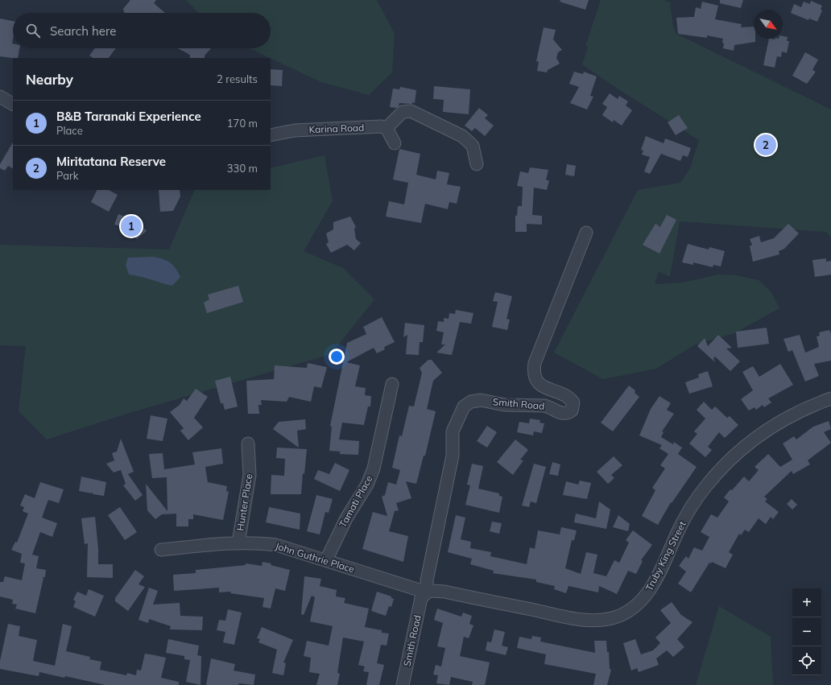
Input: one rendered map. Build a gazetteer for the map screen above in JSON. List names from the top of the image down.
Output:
{
  "streets": {
    "street": [
      "Karina Road",
      "Smith Road",
      "Tamati Place",
      "Hunter Place",
      "Truby King Street",
      "John Guthrie Place"
    ]
  },
  "crossings": [
    ["Smith Road", "Truby King Street"],
    ["Smith Road", "John Guthrie Place"],
    ["Tamati Place", "John Guthrie Place"],
    ["Hunter Place", "John Guthrie Place"],
    ["Truby King Street", "John Guthrie Place"]
  ],
  "north": "bottom right",
  "page": {
    "search": "Search here",
    "heading": ["Nearby", "2 results"],
    "list": [
      {
        "mark": "1",
        "name": "B&B Taranaki Experience",
        "note": "Place",
        "value": "170 m"
      },
      {
        "mark": "2",
        "name": "Miritatana Reserve",
        "note": "Park",
        "value": "330 m"
      }
    ],
    "pins": ["2", "1"],
    "map_buttons": ["+", "−"]
  }
}
